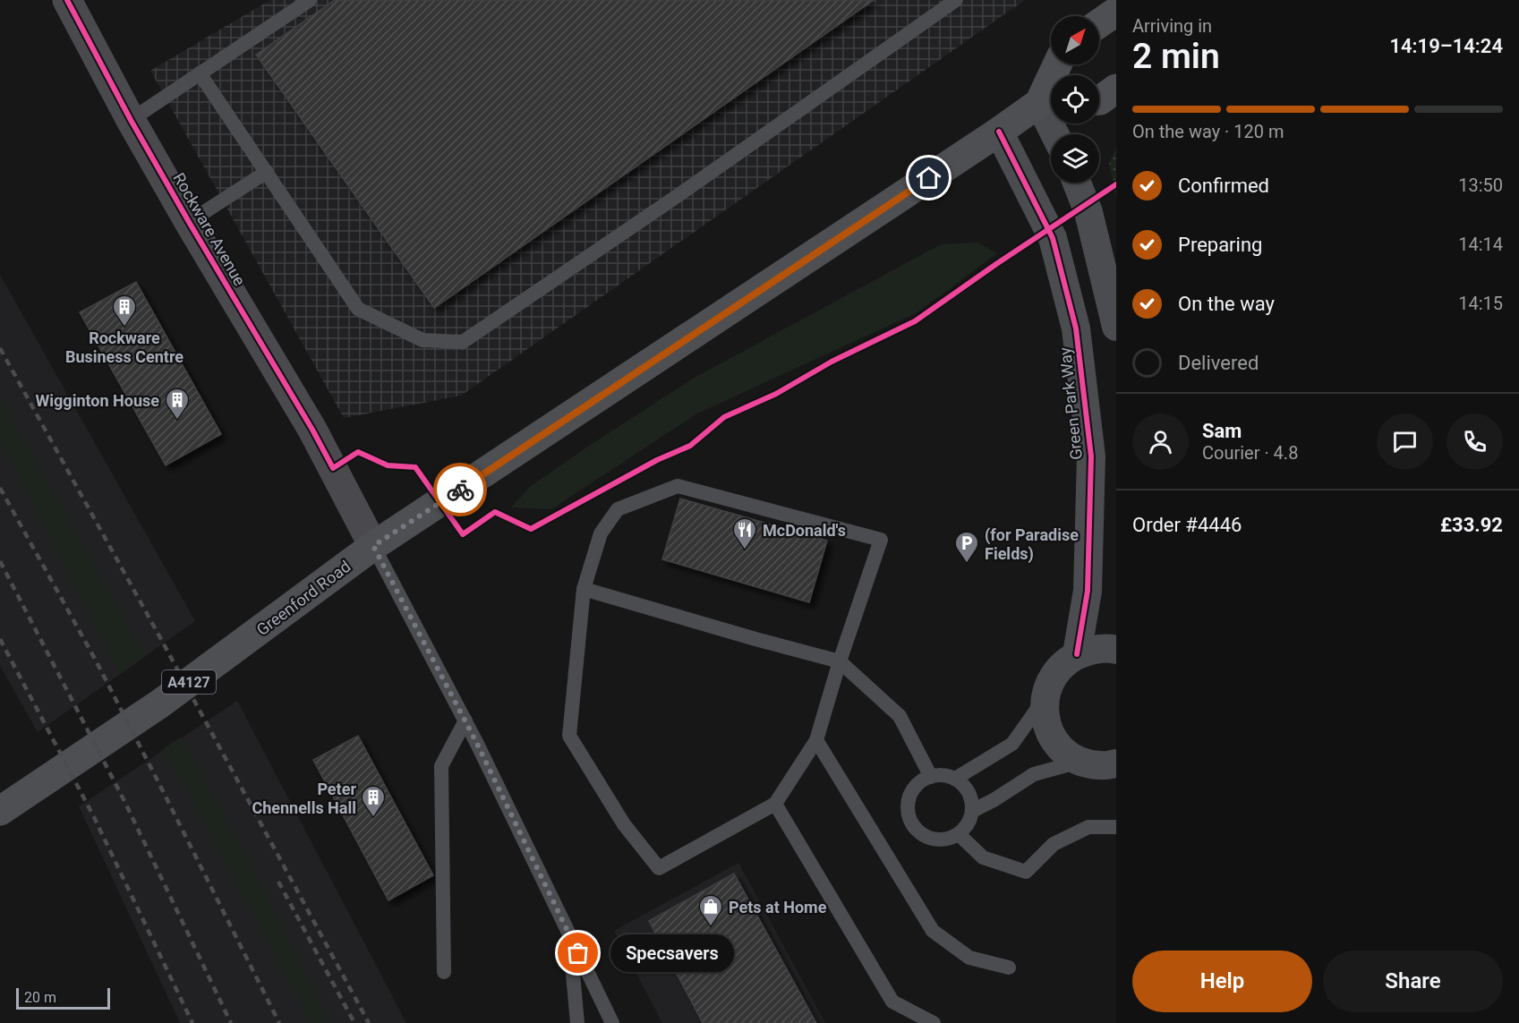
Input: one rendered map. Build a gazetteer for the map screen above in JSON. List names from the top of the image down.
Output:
{
  "streets": {
    "main road": ["Greenford Road", "A4127"],
    "street": ["Rockware Avenue", "Green Park Way"]
  },
  "crossings": [
    ["Rockware Avenue", "Greenford Road"],
    ["Green Park Way", "Greenford Road"]
  ],
  "places": {
    "building": ["Rockware Business Centre", "Wigginton House", "Peter Chennells Hall"],
    "restaurant": ["McDonald's"],
    "parking": ["(for Paradise Fields)"],
    "shop": ["Pets at Home"],
    "other": ["Specsavers"]
  },
  "scale_bar": "20 m",
  "north": "top right",
  "page": {
    "heading": ["2 min", "Arriving in", "14:19–14:24"],
    "panel": [
      "Sam",
      "Courier · 4.8",
      "Order #4446",
      "£33.92"
    ],
    "bar": "On the way · 120 m",
    "list": [
      ["Confirmed", "13:50"],
      ["Preparing", "14:14"],
      ["On the way", "14:15"],
      "Delivered"
    ],
    "bubble": "Specsavers",
    "buttons": ["Help", "Share"],
    "scale": "20 m"
  }
}
